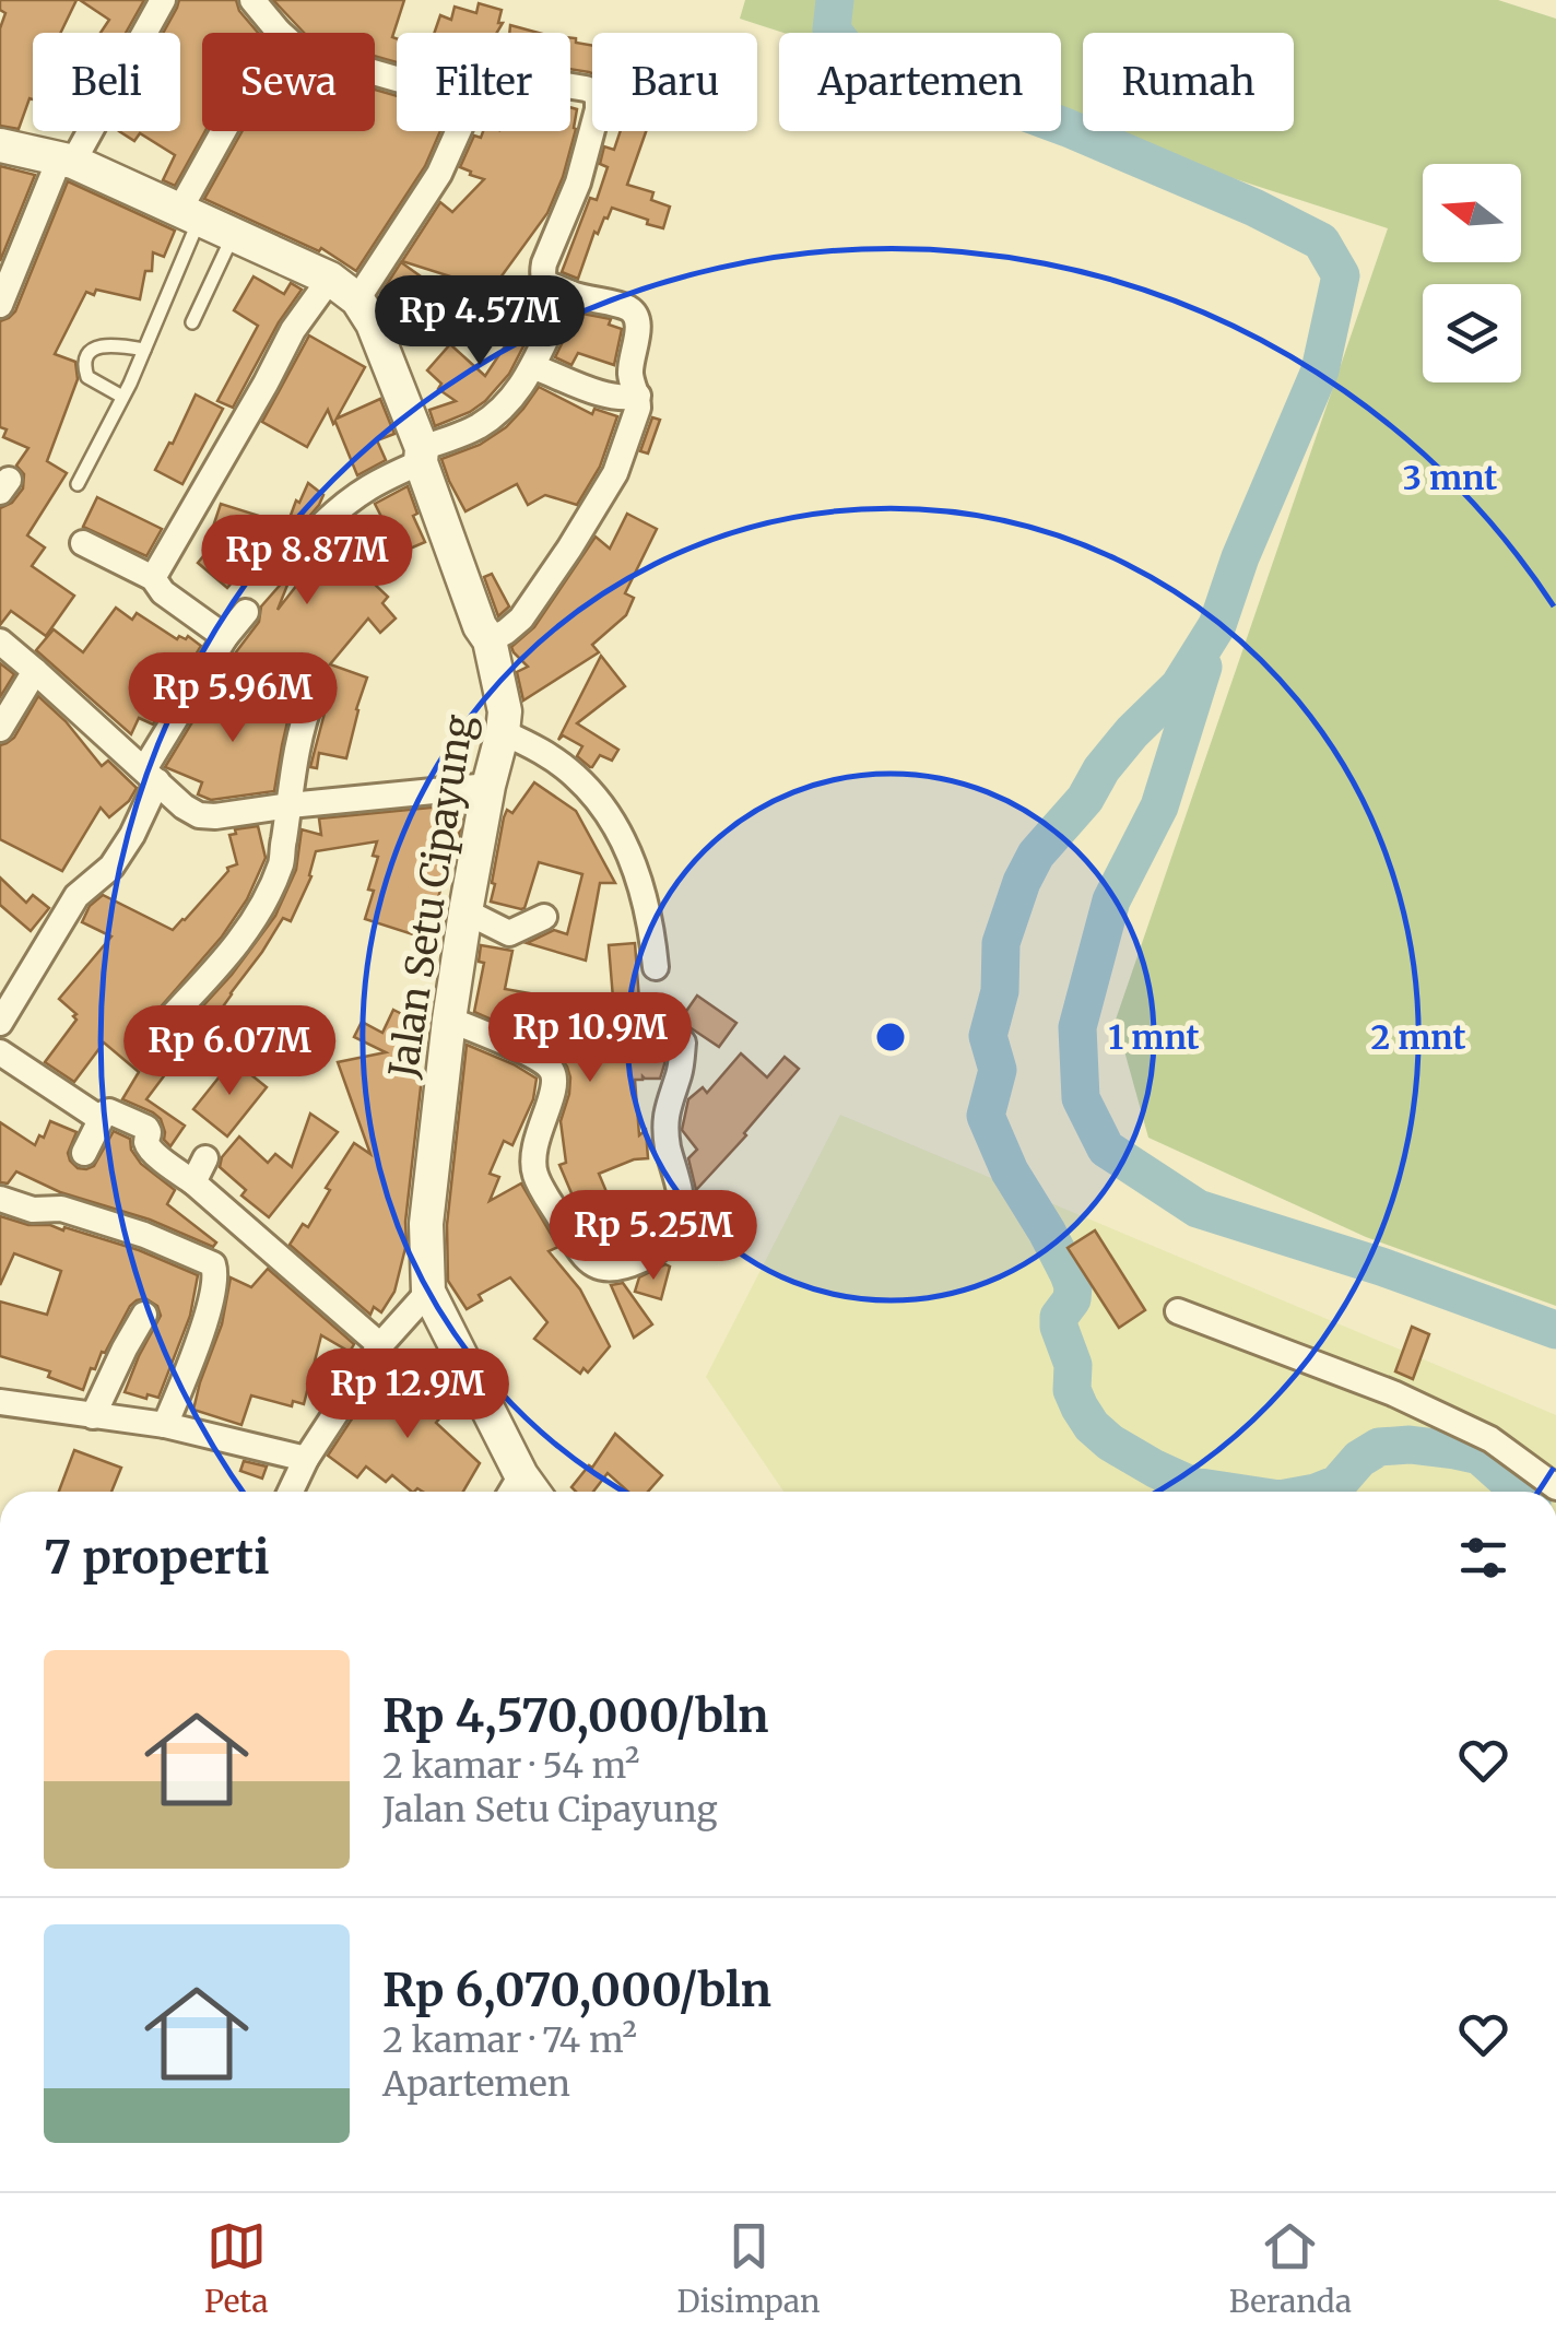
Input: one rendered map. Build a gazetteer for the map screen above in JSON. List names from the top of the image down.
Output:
{
  "streets": {
    "street": ["Jalan Setu Cipayung"]
  },
  "north": "left",
  "page": {
    "chip": [
      "Beli",
      "Sewa",
      "Filter",
      "Baru",
      "Apartemen",
      "Rumah"
    ],
    "price": [
      "Rp 4.57M",
      "Rp 8.87M",
      "Rp 5.96M",
      "Rp 10.9M",
      "Rp 6.07M",
      "Rp 5.25M",
      "Rp 12.9M"
    ],
    "heading": "7 properti",
    "list": [
      {
        "name": "Rp 4,570,000/bln",
        "note": "2 kamar · 54 m² · Jalan Setu Cipayung"
      },
      {
        "name": "Rp 6,070,000/bln",
        "note": "2 kamar · 74 m² · Apartemen"
      }
    ],
    "tabs": ["Peta", "Disimpan", "Beranda"]
  },
  "rings": ["3 mnt", "1 mnt", "2 mnt"]
}
